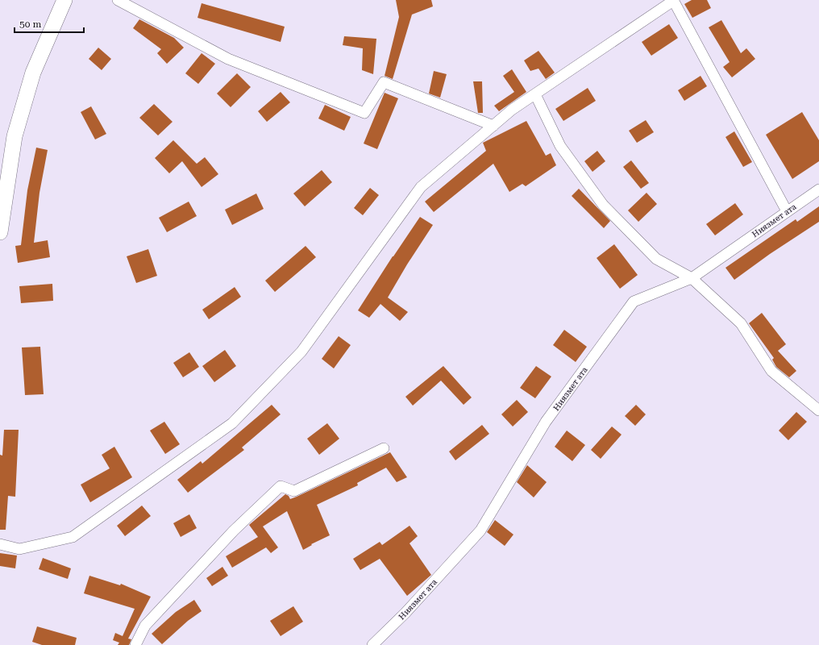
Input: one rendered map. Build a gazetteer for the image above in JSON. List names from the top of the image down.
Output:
{
  "streets": {
    "street": ["Ниязмет ата"]
  },
  "scale_bar": "50 m"
}
